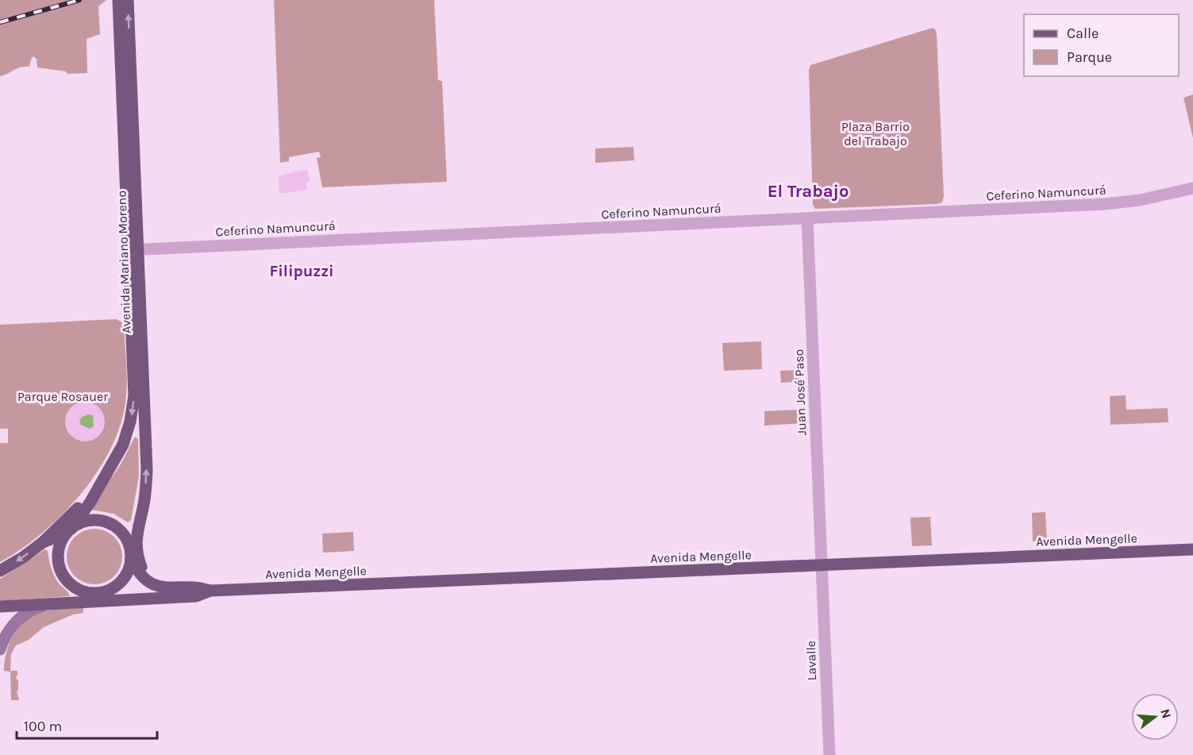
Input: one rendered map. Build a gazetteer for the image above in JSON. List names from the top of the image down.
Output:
{
  "streets": {
    "main road": ["Avenida Mariano Moreno", "Avenida Mengelle"],
    "street": ["Ceferino Namuncurá", "Juan José Paso", "Lavalle"]
  },
  "crossings": [
    ["Ceferino Namuncurá", "Avenida Mariano Moreno"],
    ["Ceferino Namuncurá", "Juan José Paso"],
    ["Avenida Mariano Moreno", "Avenida Mengelle"],
    ["Juan José Paso", "Avenida Mengelle"],
    ["Juan José Paso", "Lavalle"],
    ["Avenida Mengelle", "Lavalle"]
  ],
  "districts": ["El Trabajo", "Filipuzzi"],
  "parks": ["Plaza Barrio del Trabajo", "Parque Rosauer"],
  "legend": ["Calle", "Parque"],
  "scale_bar": "100 m",
  "north": "right"
}
